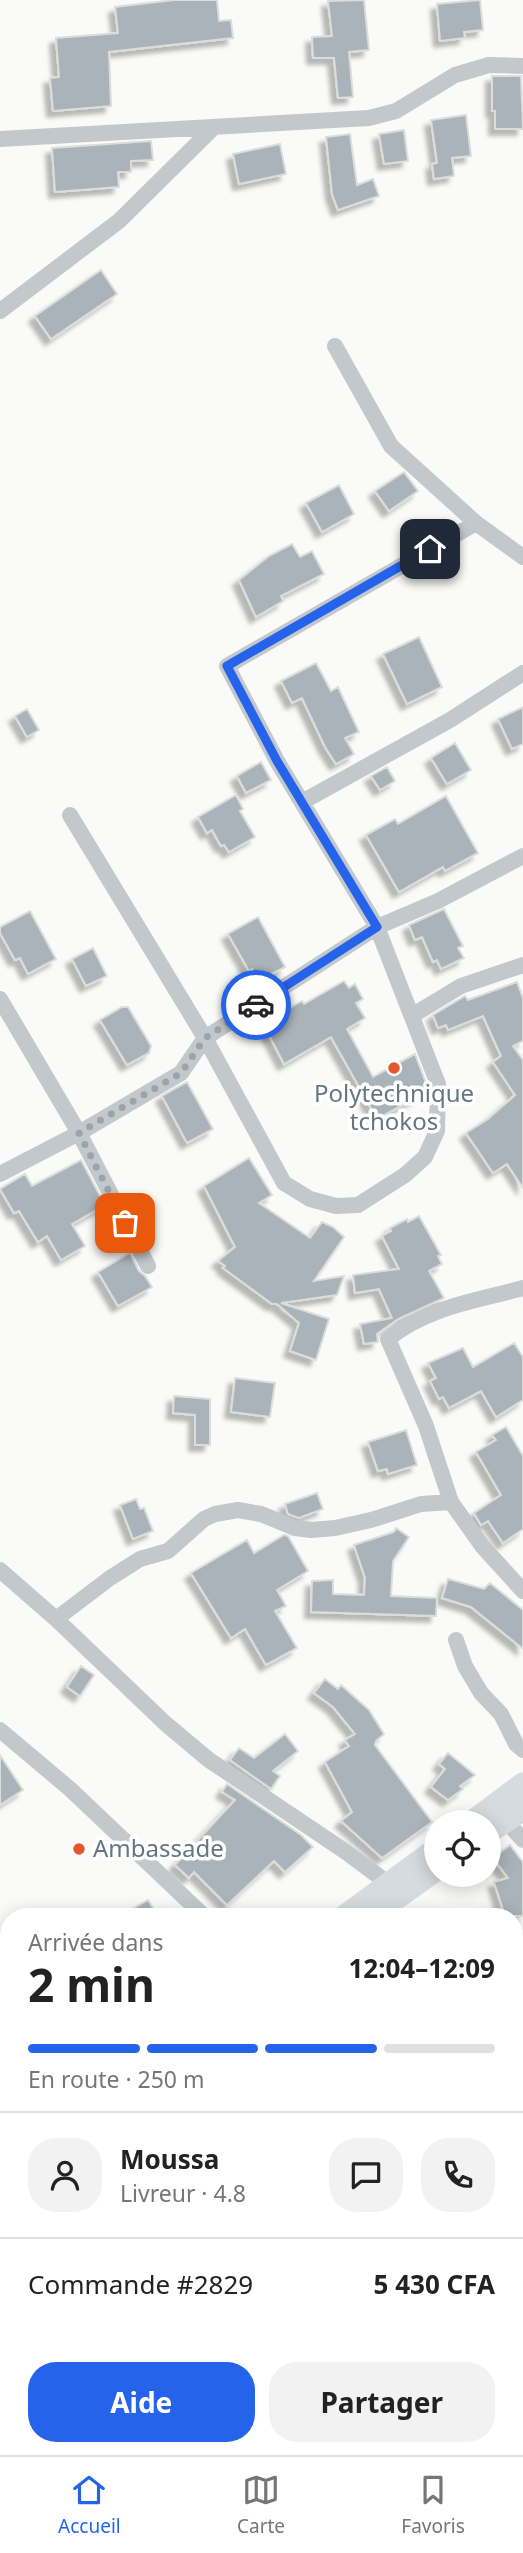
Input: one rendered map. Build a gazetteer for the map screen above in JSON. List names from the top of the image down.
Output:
{
  "places": ["Polytechnique tchokos", "Ambassade"],
  "page": {
    "heading": ["2 min", "Arrivée dans", "12:04–12:09"],
    "panel": [
      "Moussa",
      "Livreur · 4.8",
      "Commande #2829",
      "5 430 CFA"
    ],
    "bar": "En route · 250 m",
    "buttons": ["Aide", "Partager"],
    "tabs": ["Accueil", "Carte", "Favoris"]
  }
}
